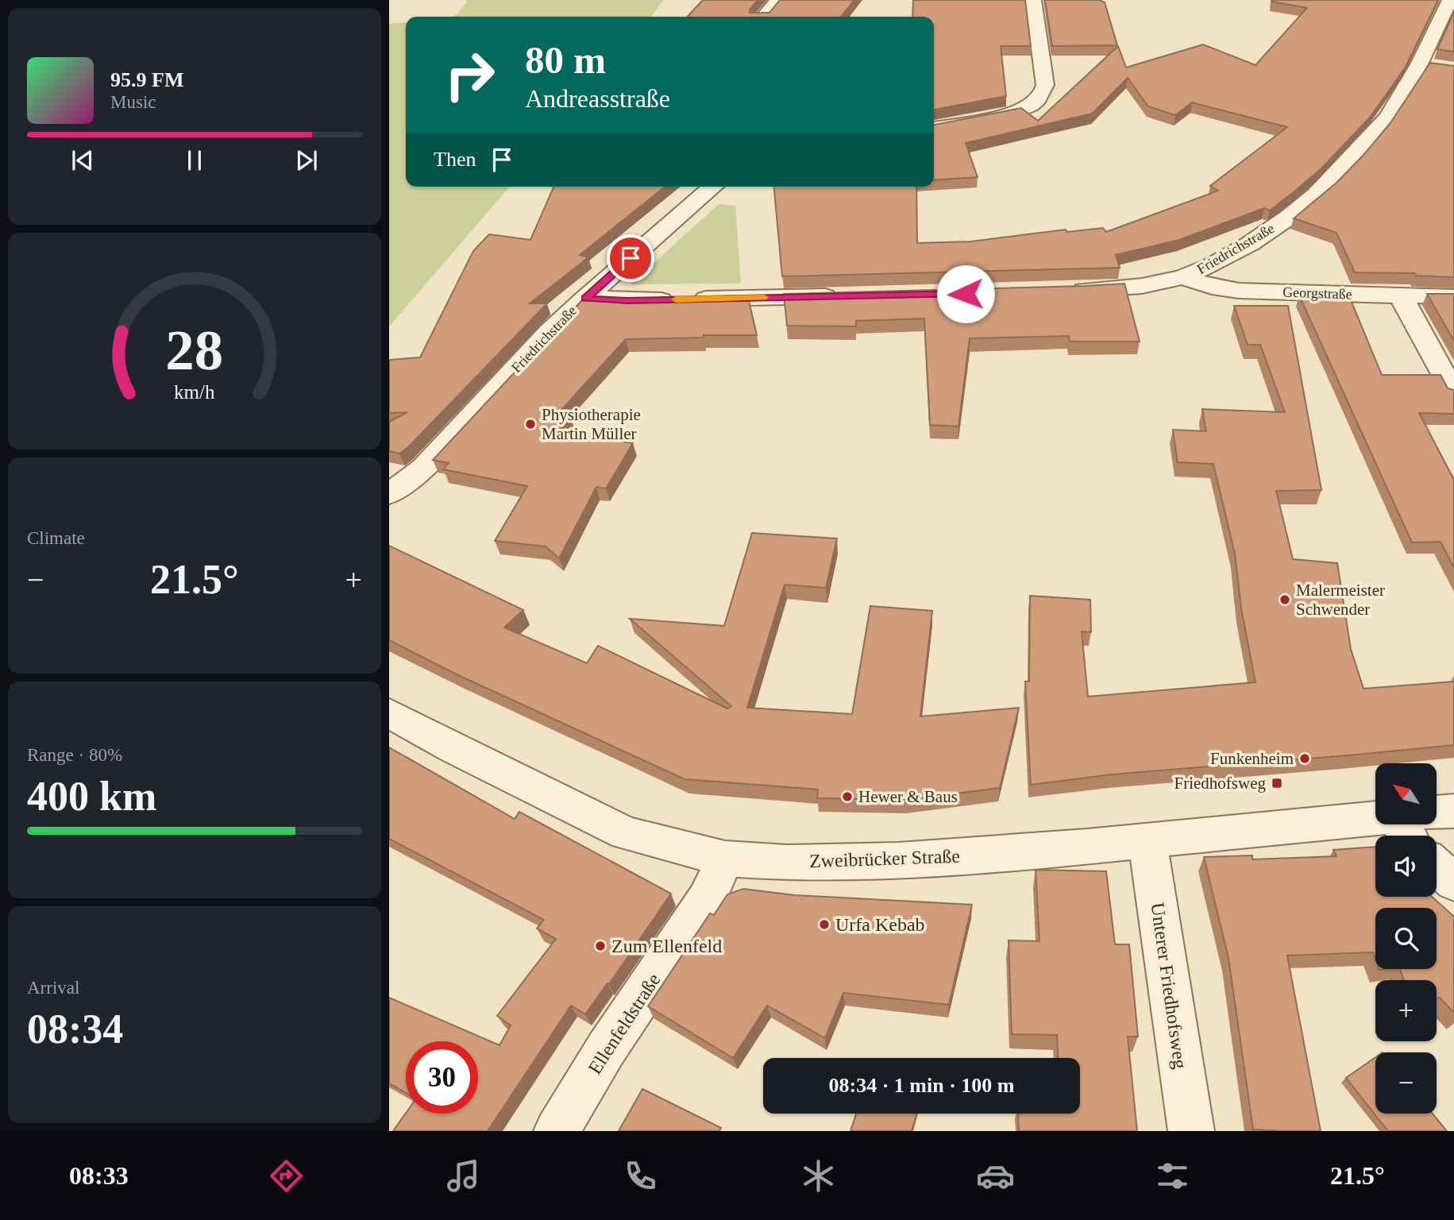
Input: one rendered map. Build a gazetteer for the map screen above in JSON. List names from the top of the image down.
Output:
{
  "streets": {
    "street": [
      "Friedrichstraße",
      "Georgstraße",
      "Zweibrücker Straße",
      "Unterer Friedhofsweg",
      "Ellenfeldstraße"
    ]
  },
  "crossings": [
    ["Friedrichstraße", "Georgstraße"],
    ["Zweibrücker Straße", "Unterer Friedhofsweg"],
    ["Zweibrücker Straße", "Ellenfeldstraße"]
  ],
  "places": {
    "other": [
      "Physiotherapie Martin Müller",
      "Malermeister Schwender",
      "Funkenheim",
      "Hewer & Baus",
      "Urfa Kebab",
      "Zum Ellenfeld"
    ],
    "transit": ["Friedhofsweg"]
  },
  "north": "top left",
  "page": {
    "turn": ["80 m", "Andreasstraße"],
    "song": ["95.9 FM", "Music"],
    "then": "Then",
    "tile": [
      "Climate",
      ["Range · 80%", "400 km"],
      ["Arrival", "08:34"]
    ],
    "heat": ["−", "21.5°", "+"],
    "map_buttons": ["+", "−"],
    "limit": "30",
    "trip": "08:34 · 1 min · 100 m",
    "tabs": ["08:33", "21.5°"],
    "gauge": ["28", "km/h"]
  }
}
